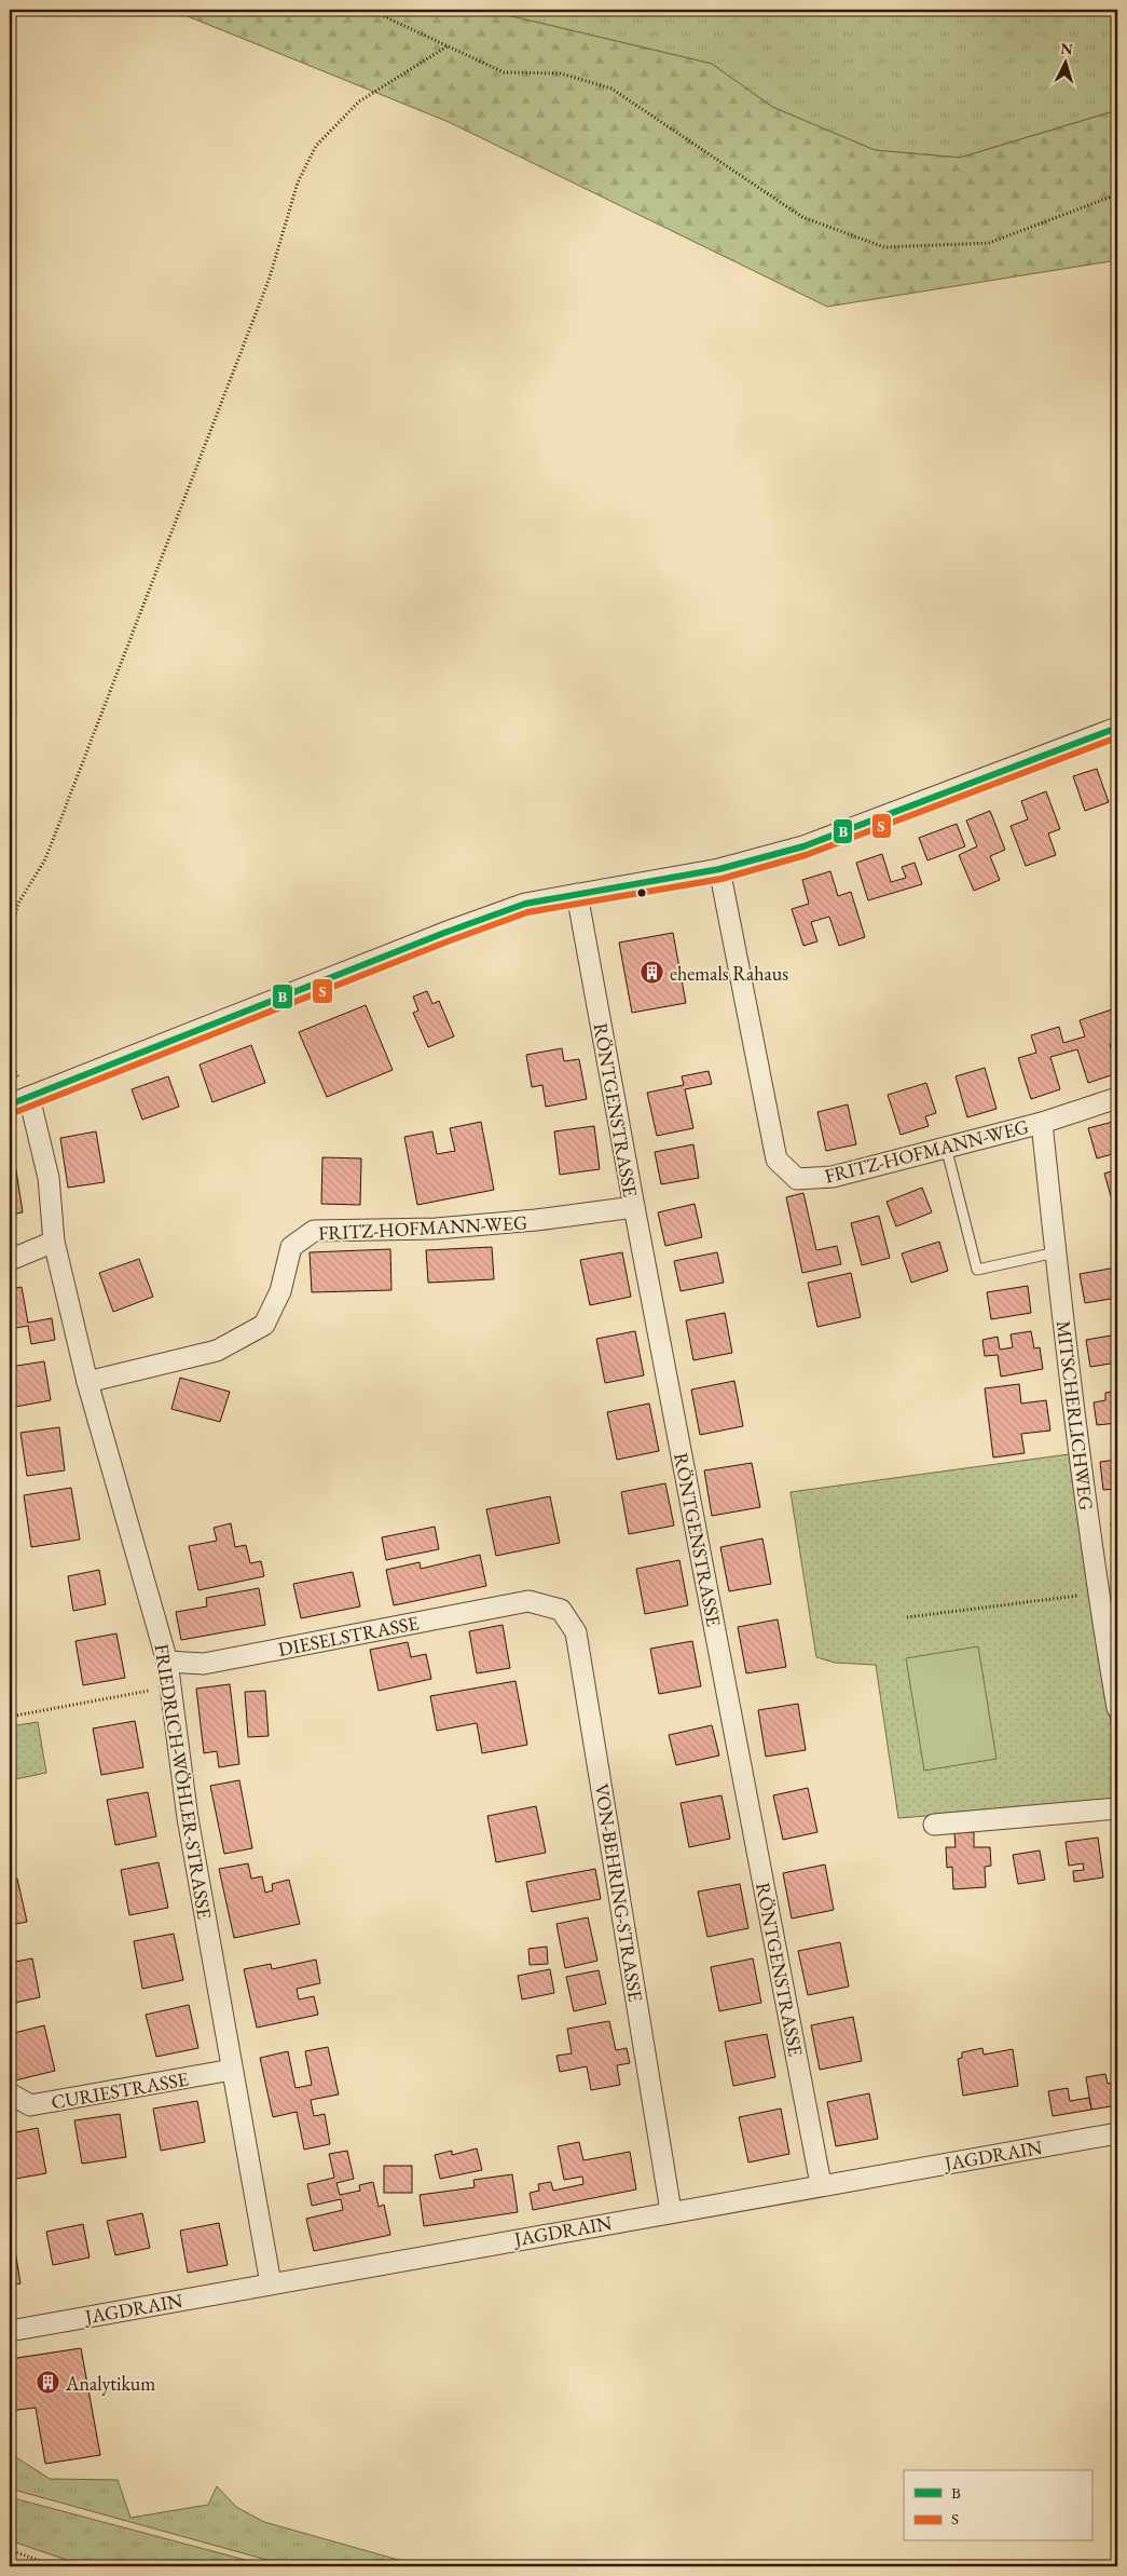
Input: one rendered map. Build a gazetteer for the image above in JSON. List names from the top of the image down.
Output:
{
  "streets": {
    "street": [
      "RÖNTGENSTRASSE",
      "FRITZ-HOFMANN-WEG",
      "MITSCHERLICHWEG",
      "DIESELSTRASSE",
      "FRIEDRICH-WÖHLER-STRASSE",
      "VON-BEHRING-STRASSE",
      "CURIESTRASSE",
      "JAGDRAIN"
    ]
  },
  "crossings": [
    ["RÖNTGENSTRASSE", "FRITZ-HOFMANN-WEG"],
    ["RÖNTGENSTRASSE", "JAGDRAIN"],
    ["FRITZ-HOFMANN-WEG", "MITSCHERLICHWEG"],
    ["FRITZ-HOFMANN-WEG", "FRIEDRICH-WÖHLER-STRASSE"],
    ["DIESELSTRASSE", "FRIEDRICH-WÖHLER-STRASSE"],
    ["DIESELSTRASSE", "VON-BEHRING-STRASSE"],
    ["FRIEDRICH-WÖHLER-STRASSE", "CURIESTRASSE"],
    ["FRIEDRICH-WÖHLER-STRASSE", "JAGDRAIN"],
    ["VON-BEHRING-STRASSE", "JAGDRAIN"]
  ],
  "places": {
    "building": ["ehemals Rahaus", "Analytikum"]
  },
  "lines": ["transit line B", "transit line S"],
  "legend": ["B", "S"],
  "north": "top"
}
